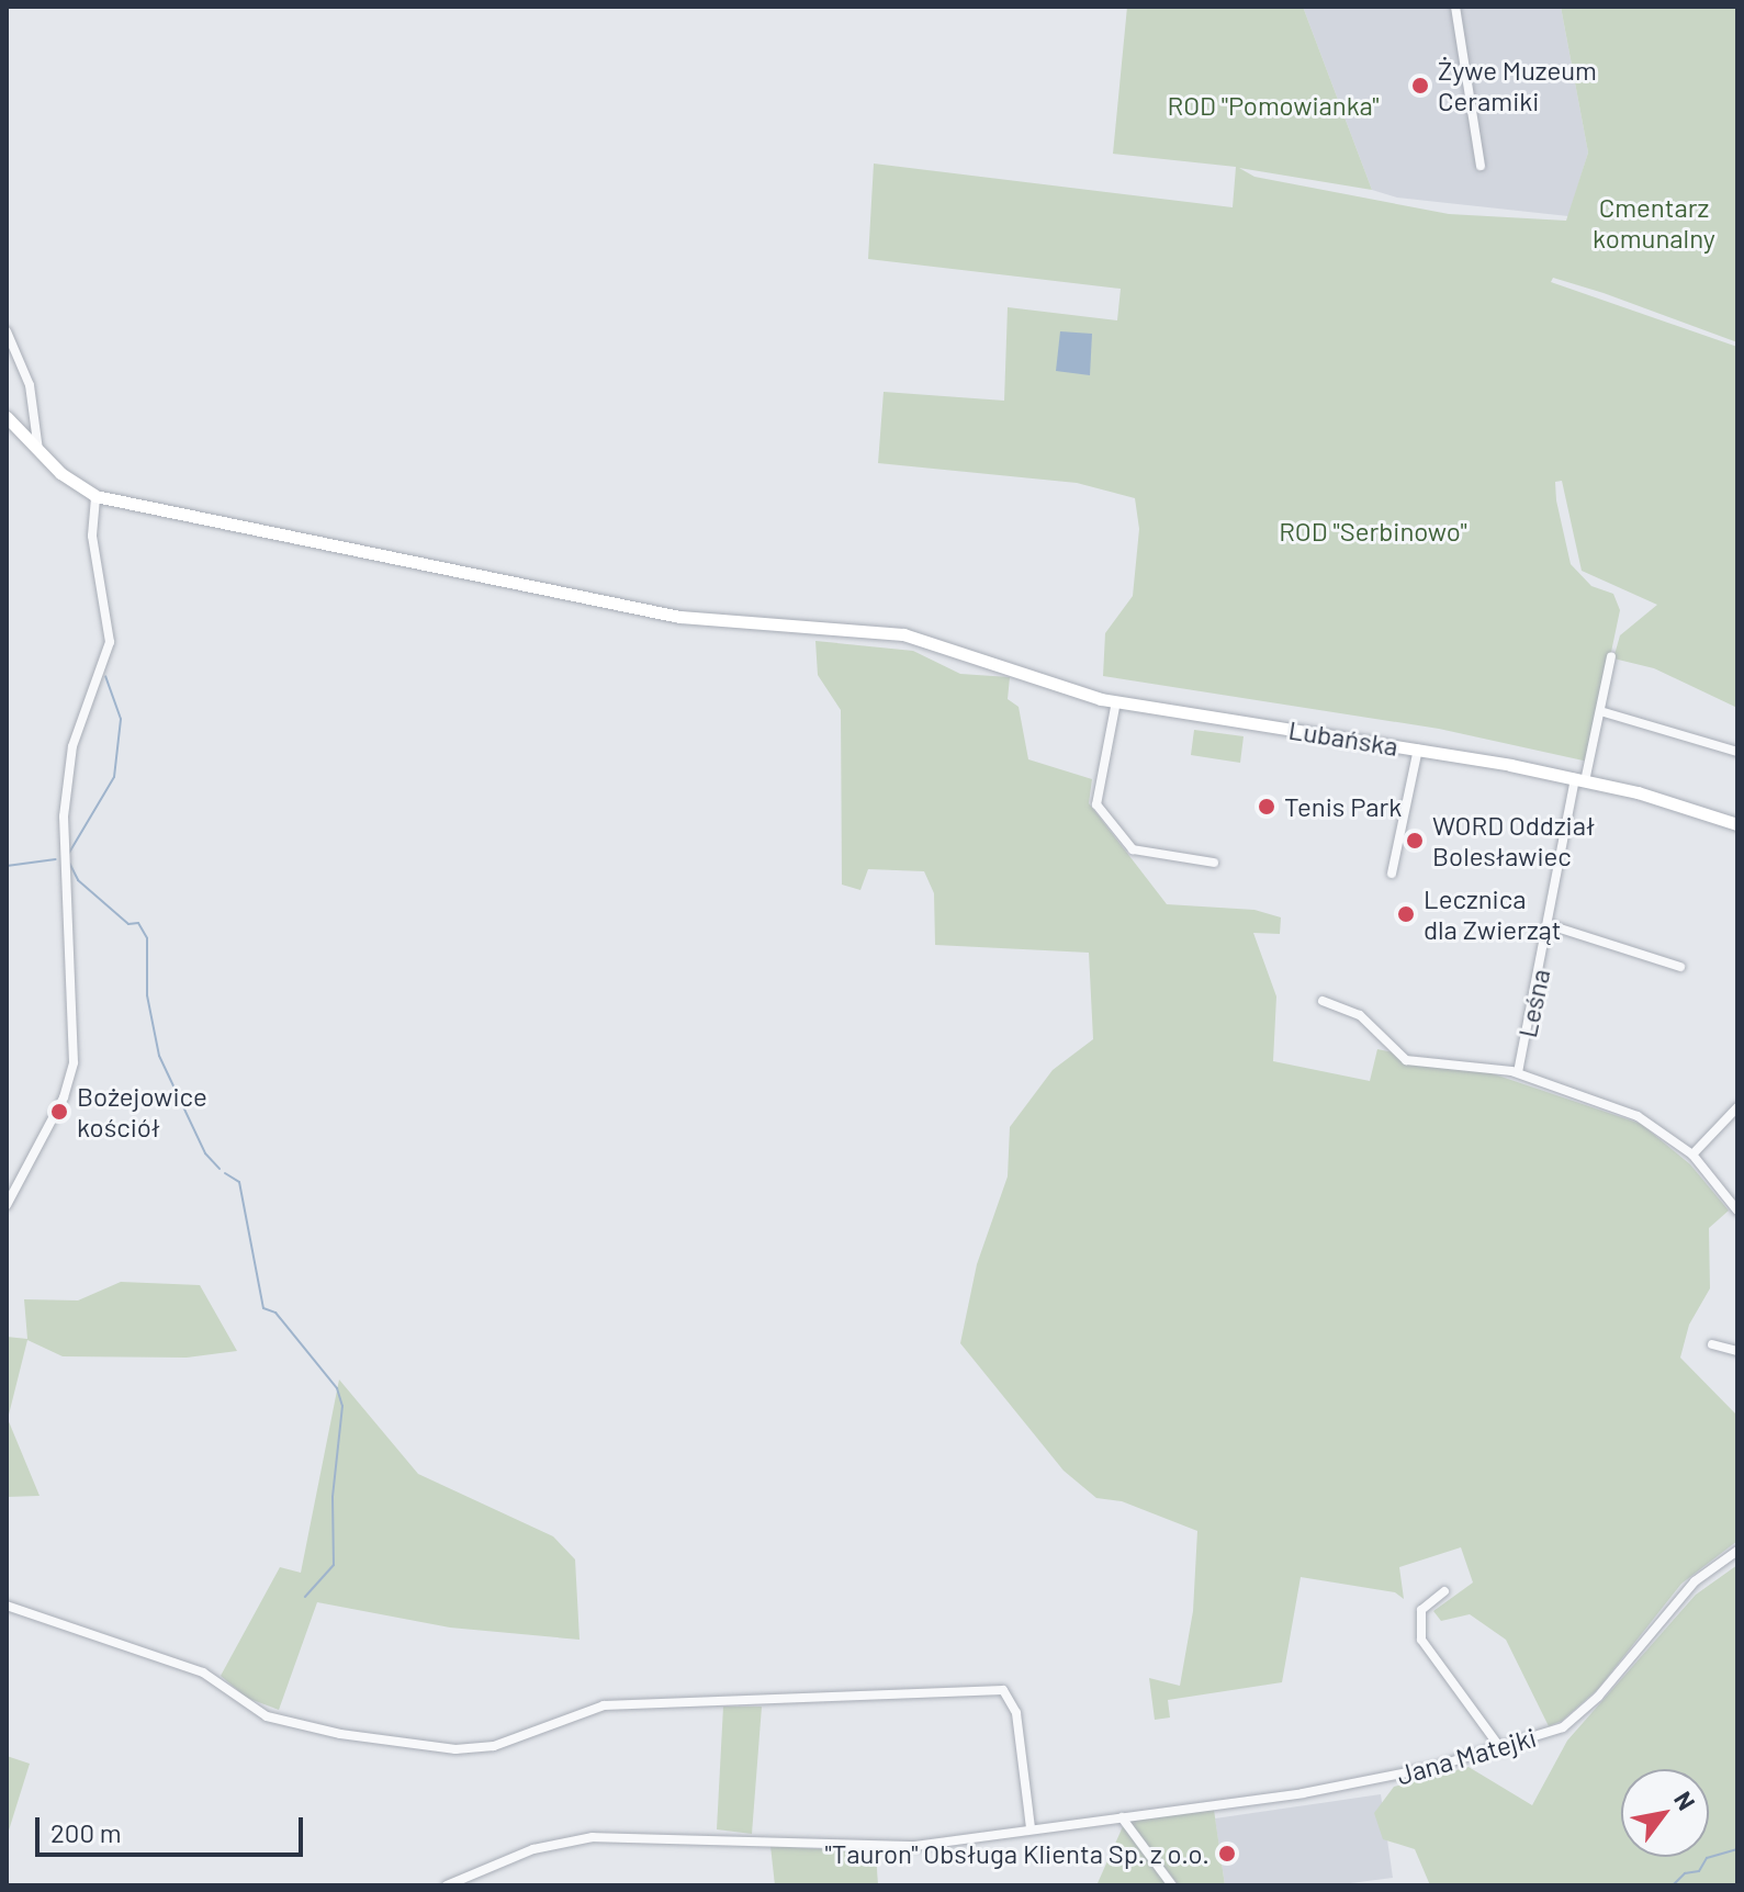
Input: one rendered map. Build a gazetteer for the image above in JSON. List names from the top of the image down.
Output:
{
  "streets": {
    "street": ["Lubańska", "Leśna", "Jana Matejki"]
  },
  "crossings": [
    ["Lubańska", "Leśna"]
  ],
  "parks": ["ROD \"Pomowianka\"", "Cmentarz komunalny", "ROD \"Serbinowo\""],
  "places": [
    "Żywe Muzeum Ceramiki",
    "Tenis Park",
    "WORD Oddział Bolesławiec",
    "Lecznica dla Zwierząt",
    "Bożejowice kościół",
    "\"Tauron\" Obsługa Klienta Sp. z o.o."
  ],
  "scale_bar": "200 m",
  "north": "top right"
}
